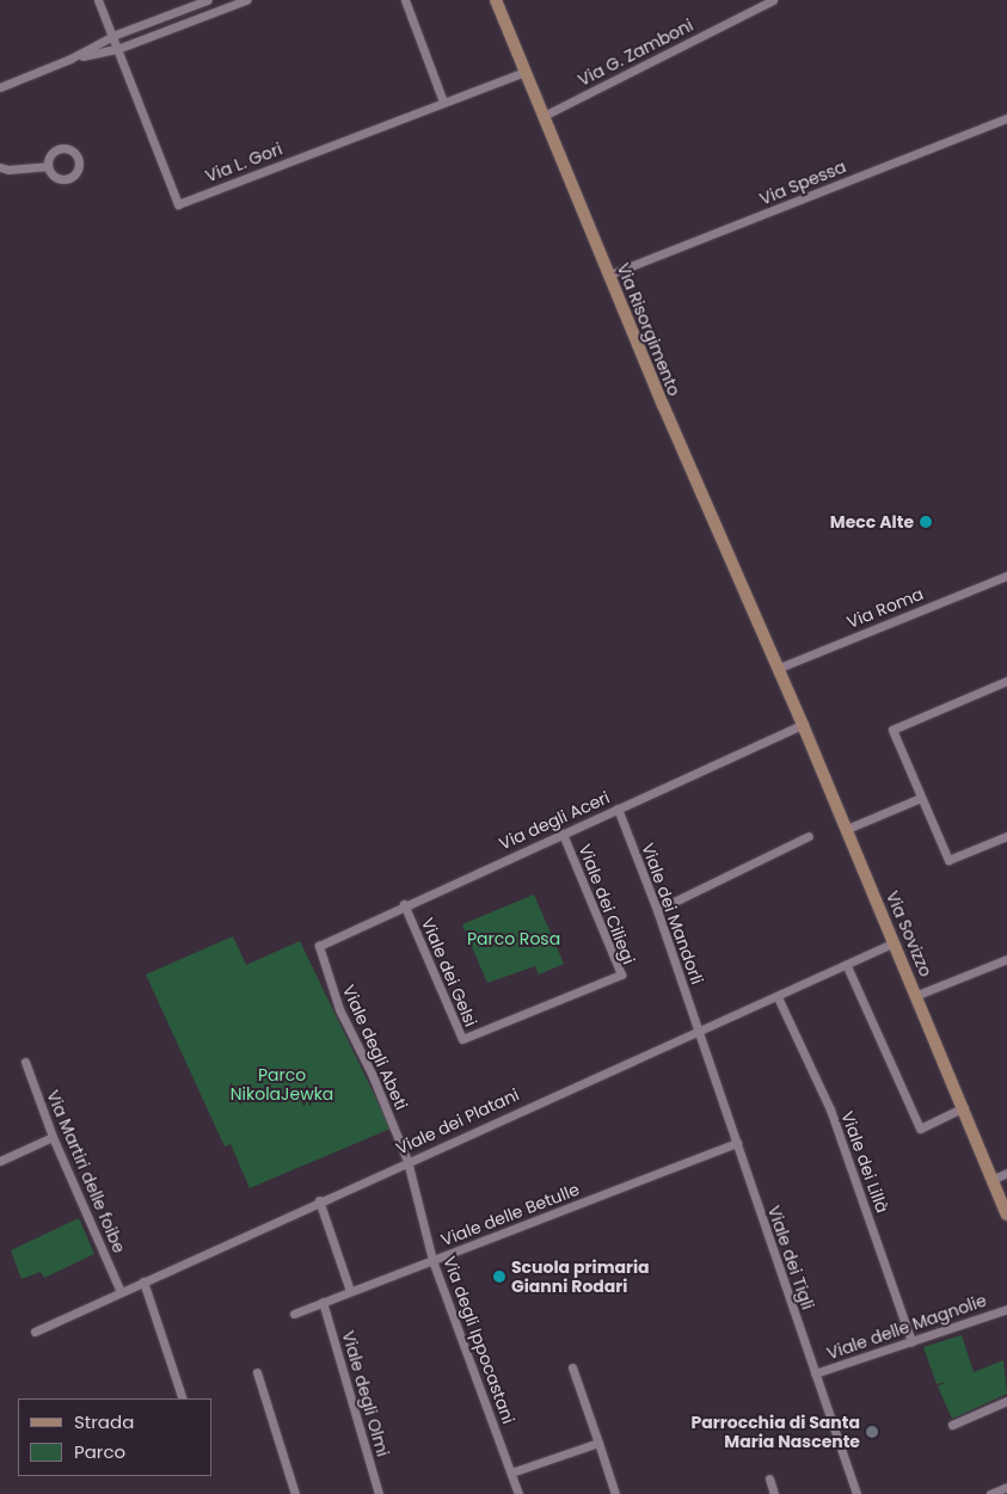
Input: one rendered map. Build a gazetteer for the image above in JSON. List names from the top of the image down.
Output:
{
  "streets": {
    "street": [
      "Via G. Zamboni",
      "Via L. Gori",
      "Via Spessa",
      "Via Risorgimento",
      "Via Roma",
      "Via degli Aceri",
      "Viale dei Ciliegi",
      "Viale dei Mandorli",
      "Via Sovizzo",
      "Viale dei Gelsi",
      "Viale degli Abeti",
      "Viale dei Platani",
      "Viale dei Lillà",
      "Via Martiri delle foibe",
      "Viale delle Betulle",
      "Viale dei Tigli",
      "Viale delle Magnolie",
      "Via degli Ippocastani",
      "Viale degli Olmi"
    ]
  },
  "crossings": [
    ["Via G. Zamboni", "Via Risorgimento"],
    ["Via L. Gori", "Via Risorgimento"],
    ["Via Spessa", "Via Risorgimento"],
    ["Via Risorgimento", "Via Roma"],
    ["Via Risorgimento", "Via Sovizzo"],
    ["Via Roma", "Via Sovizzo"],
    ["Via degli Aceri", "Viale dei Ciliegi"],
    ["Via degli Aceri", "Viale dei Mandorli"],
    ["Via degli Aceri", "Via Sovizzo"],
    ["Via degli Aceri", "Viale dei Gelsi"],
    ["Via degli Aceri", "Viale degli Abeti"],
    ["Viale dei Ciliegi", "Viale dei Gelsi"],
    ["Viale dei Mandorli", "Viale dei Platani"],
    ["Viale dei Mandorli", "Viale dei Tigli"],
    ["Via Sovizzo", "Viale dei Platani"],
    ["Viale degli Abeti", "Viale dei Platani"],
    ["Viale degli Abeti", "Via degli Ippocastani"],
    ["Viale dei Platani", "Viale dei Lillà"],
    ["Viale dei Platani", "Via Martiri delle foibe"],
    ["Viale dei Platani", "Viale dei Tigli"],
    ["Viale dei Platani", "Via degli Ippocastani"],
    ["Viale dei Lillà", "Viale delle Magnolie"],
    ["Viale delle Betulle", "Viale dei Tigli"],
    ["Viale delle Betulle", "Via degli Ippocastani"],
    ["Viale delle Betulle", "Viale degli Olmi"],
    ["Viale dei Tigli", "Viale delle Magnolie"]
  ],
  "parks": ["Parco Rosa", "Parco NikolaJewka"],
  "places": ["Mecc Alte", "Scuola primaria Gianni Rodari", "Parrocchia di Santa Maria Nascente"],
  "legend": ["Strada", "Parco"]
}
